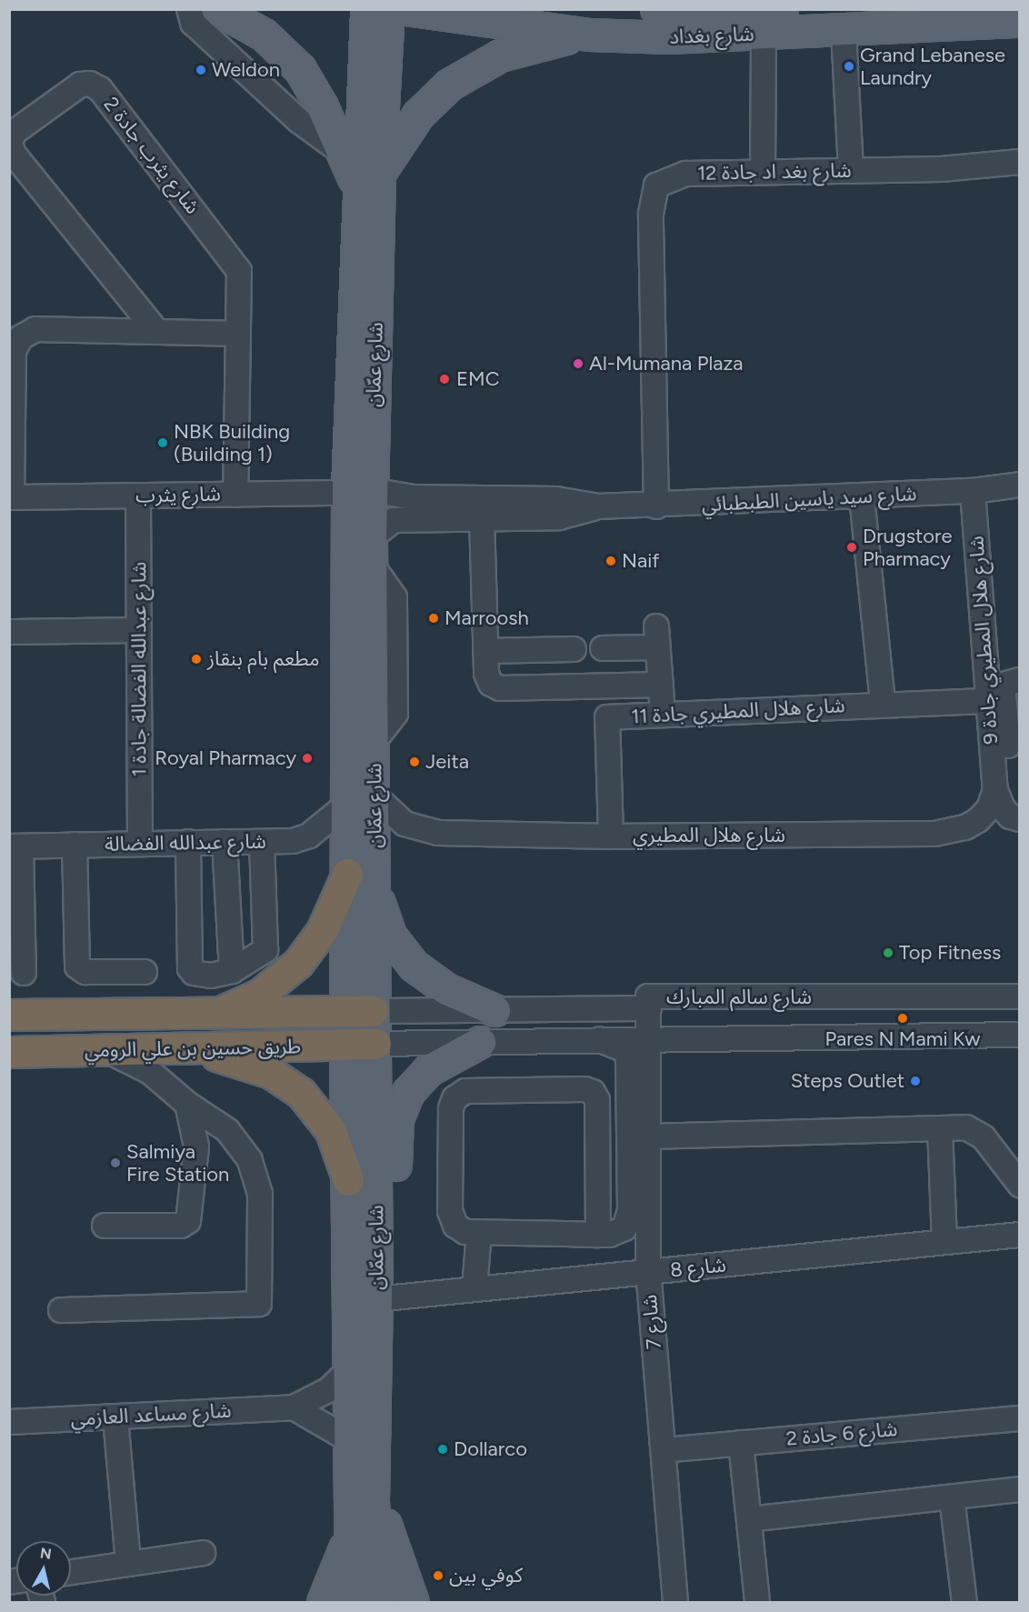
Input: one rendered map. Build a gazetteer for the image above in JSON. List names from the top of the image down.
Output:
{
  "streets": {
    "highway": ["طريق حسين بن علي الرومي"],
    "main road": ["شارع بغداد", "شارع عمّان"],
    "street": [
      "شارع يثرب جادة 2",
      "شارع بغد اد جادة 12",
      "شارع يثرب",
      "شارع سيد ياسين الطبطبائي",
      "شارع هلال المطيري جادة 9",
      "شارع عبدالله الفضالة جادة 1",
      "شارع هلال المطيري جادة 11",
      "شارع هلال المطيري",
      "شارع عبدالله الفضالة",
      "شارع سالم المبارك",
      "شارع 8",
      "شارع 7",
      "شارع مساعد العازمي",
      "شارع 6 جادة 2"
    ]
  },
  "crossings": [
    ["شارع يثرب جادة 2", "شارع يثرب"],
    ["شارع بغد اد جادة 12", "شارع سيد ياسين الطبطبائي"],
    ["شارع عمّان", "شارع يثرب"],
    ["شارع عمّان", "شارع سيد ياسين الطبطبائي"],
    ["شارع عمّان", "شارع هلال المطيري"],
    ["شارع عمّان", "شارع عبدالله الفضالة"],
    ["شارع عمّان", "شارع سالم المبارك"],
    ["شارع عمّان", "طريق حسين بن علي الرومي"],
    ["شارع عمّان", "شارع 8"],
    ["شارع عمّان", "شارع مساعد العازمي"],
    ["شارع يثرب", "شارع سيد ياسين الطبطبائي"],
    ["شارع يثرب", "شارع عبدالله الفضالة جادة 1"],
    ["شارع سيد ياسين الطبطبائي", "شارع هلال المطيري جادة 9"],
    ["شارع هلال المطيري جادة 9", "شارع هلال المطيري جادة 11"],
    ["شارع هلال المطيري جادة 9", "شارع هلال المطيري"],
    ["شارع عبدالله الفضالة جادة 1", "شارع عبدالله الفضالة"],
    ["شارع هلال المطيري جادة 11", "شارع هلال المطيري"],
    ["شارع هلال المطيري", "شارع عبدالله الفضالة"],
    ["شارع سالم المبارك", "طريق حسين بن علي الرومي"],
    ["شارع سالم المبارك", "شارع 7"],
    ["شارع 8", "شارع 7"],
    ["شارع 7", "شارع 6 جادة 2"]
  ],
  "places": [
    "Grand Lebanese Laundry",
    "Weldon",
    "Al-Mumana Plaza",
    "EMC",
    "NBK Building (Building 1)",
    "Drugstore Pharmacy",
    "Naif",
    "Marroosh",
    "مطعم بام بنقاز",
    "Royal Pharmacy",
    "Jeita",
    "Top Fitness",
    "Pares N Mami Kw",
    "Steps Outlet",
    "Salmiya Fire Station",
    "Dollarco",
    "كوفي بين"
  ],
  "north": "top"
}
